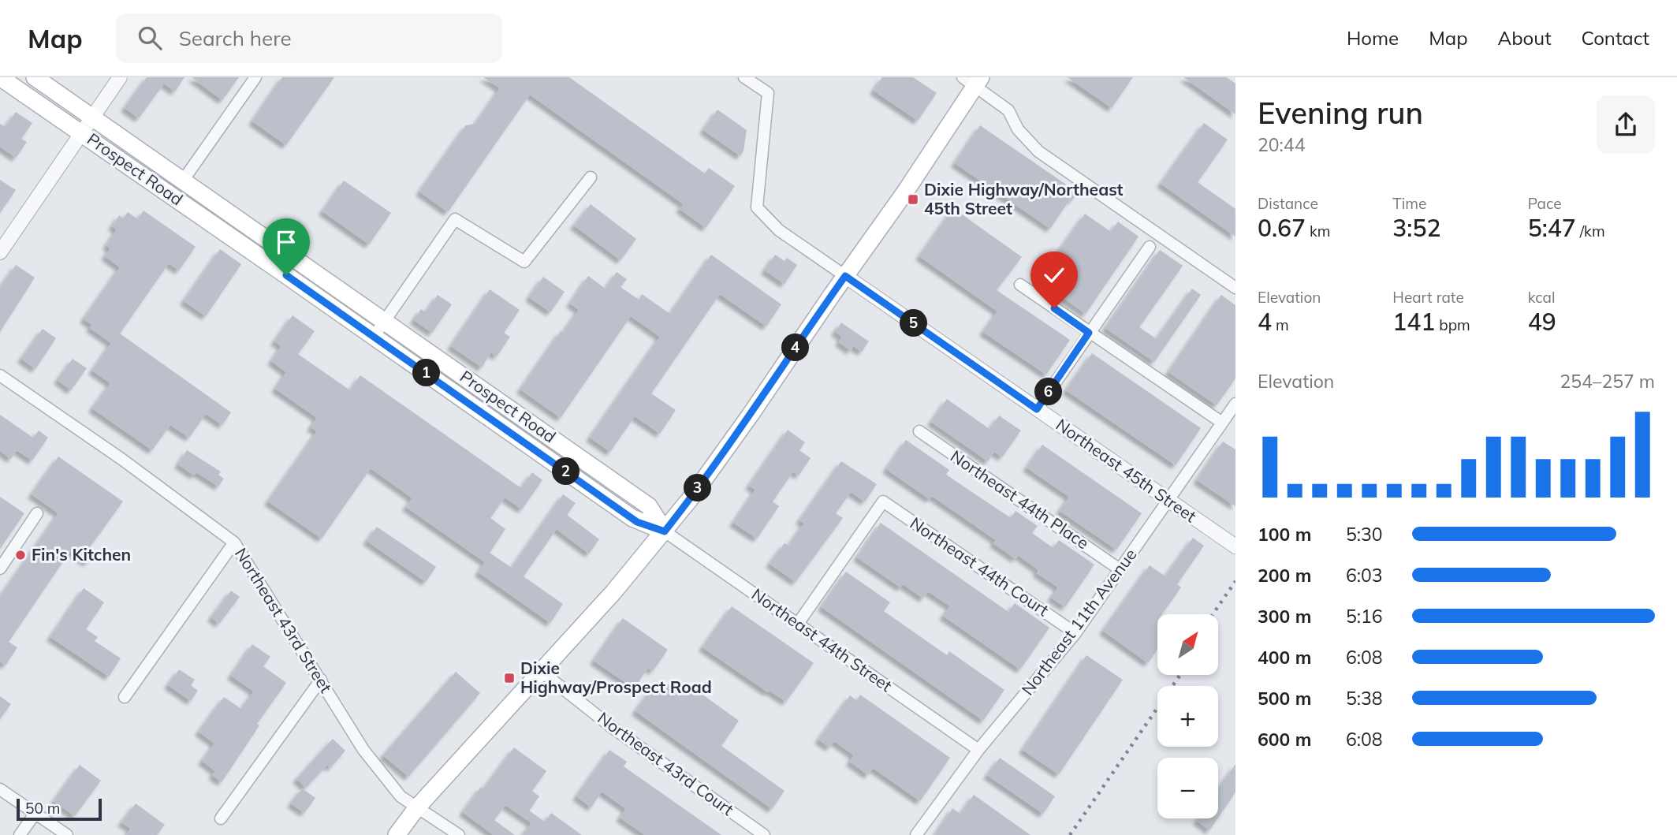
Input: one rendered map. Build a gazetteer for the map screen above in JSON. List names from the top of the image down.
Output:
{
  "streets": {
    "main road": ["Prospect Road"],
    "street": [
      "Northeast 45th Street",
      "Northeast 44th Place",
      "Northeast 44th Court",
      "Northeast 43rd Street",
      "Northeast 11th Avenue",
      "Northeast 44th Street",
      "Northeast 43rd Court"
    ]
  },
  "crossings": [
    ["Prospect Road", "Northeast 44th Street"],
    ["Northeast 45th Street", "Northeast 11th Avenue"],
    ["Northeast 44th Place", "Northeast 11th Avenue"],
    ["Northeast 44th Court", "Northeast 11th Avenue"],
    ["Northeast 44th Court", "Northeast 44th Street"],
    ["Northeast 11th Avenue", "Northeast 44th Street"]
  ],
  "places": {
    "transit": ["Dixie Highway/Northeast 45th Street", "Dixie Highway/Prospect Road"],
    "other": ["Fin's Kitchen"]
  },
  "scale_bar": "50 m",
  "north": "top right",
  "page": {
    "header": "Map",
    "search": "Search here",
    "nav": [
      "Home",
      "Map",
      "About",
      "Contact"
    ],
    "heading": ["Evening run", "20:44"],
    "stats": [
      ["Distance", "0.67 km"],
      ["Time", "3:52"],
      ["Pace", "5:47 /km"],
      ["Elevation", "4 m"],
      ["Heart rate", "141 bpm"],
      ["kcal", "49"]
    ],
    "pins": [
      "5",
      "4",
      "1",
      "6",
      "2",
      "3"
    ],
    "chart": ["Elevation", "254–257 m"],
    "list": [
      {
        "name": "100 m",
        "note": "5:30"
      },
      {
        "name": "200 m",
        "note": "6:03"
      },
      {
        "name": "300 m",
        "note": "5:16"
      },
      {
        "name": "400 m",
        "note": "6:08"
      },
      {
        "name": "500 m",
        "note": "5:38"
      },
      {
        "name": "600 m",
        "note": "6:08"
      }
    ],
    "map_buttons": ["+", "−"],
    "scale": "50 m"
  }
}
